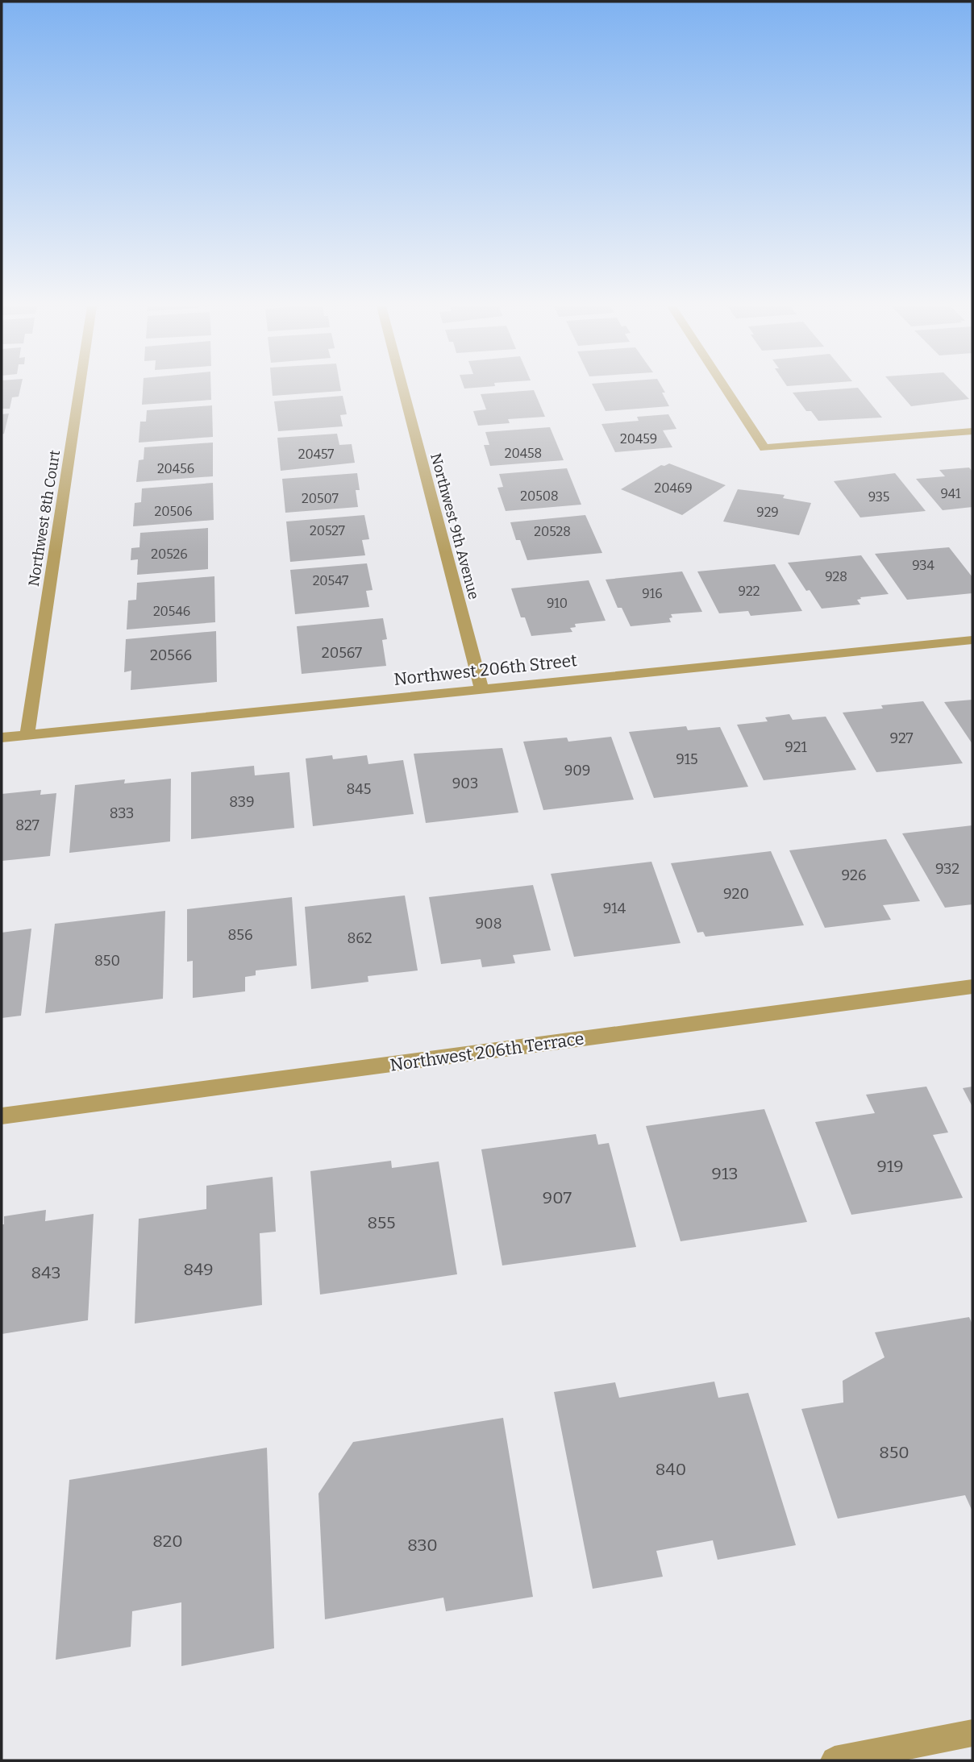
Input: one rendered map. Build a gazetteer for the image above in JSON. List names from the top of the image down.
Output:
{
  "streets": {
    "street": [
      "Northwest 8th Court",
      "Northwest 9th Avenue",
      "Northwest 206th Street",
      "Northwest 206th Terrace"
    ]
  },
  "crossings": [
    ["Northwest 8th Court", "Northwest 206th Street"],
    ["Northwest 9th Avenue", "Northwest 206th Street"]
  ],
  "house_numbers": [
    "20459",
    "20458",
    "20457",
    "20456",
    "20469",
    "941",
    "20508",
    "935",
    "20507",
    "20506",
    "929",
    "20527",
    "20528",
    "20526",
    "934",
    "928",
    "20547",
    "922",
    "916",
    "910",
    "20546",
    "20567",
    "20566",
    "927",
    "921",
    "915",
    "909",
    "903",
    "845",
    "839",
    "833",
    "827",
    "932",
    "926",
    "920",
    "914",
    "908",
    "856",
    "862",
    "850",
    "919",
    "913",
    "907",
    "855",
    "849",
    "843",
    "850",
    "840",
    "820",
    "830"
  ]
}
